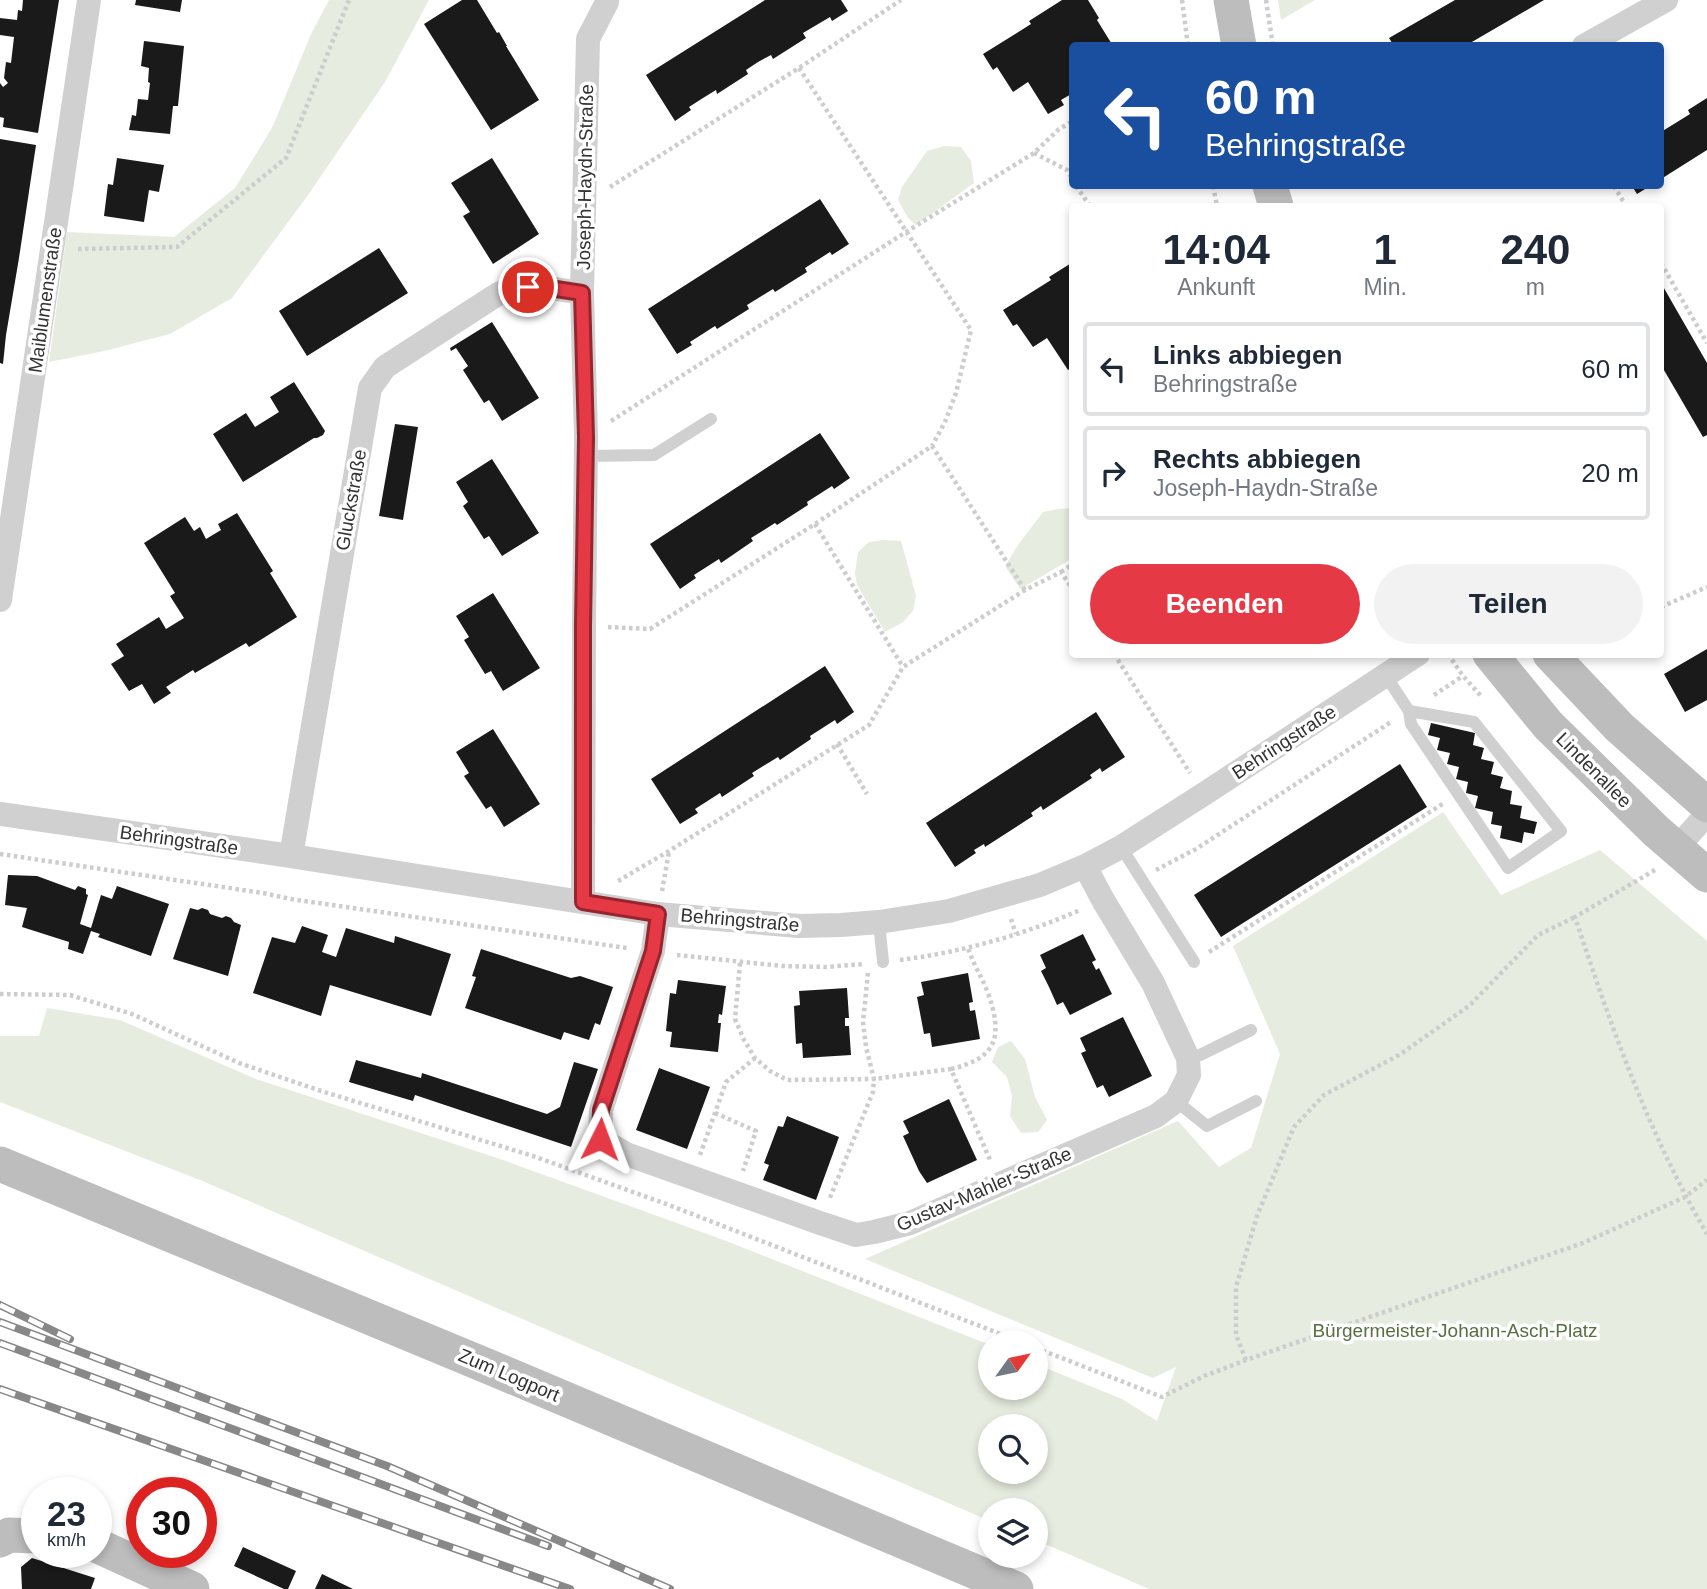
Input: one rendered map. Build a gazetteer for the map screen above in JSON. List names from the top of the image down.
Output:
{
  "streets": {
    "main road": ["Lindenallee", "Zum Logport"],
    "street": [
      "Joseph-Haydn-Straße",
      "Maiblumenstraße",
      "Gluckstraße",
      "Behringstraße",
      "Gustav-Mahler-Straße"
    ]
  },
  "crossings": [
    ["Joseph-Haydn-Straße", "Gluckstraße"],
    ["Joseph-Haydn-Straße", "Behringstraße"],
    ["Gluckstraße", "Behringstraße"],
    ["Behringstraße", "Gustav-Mahler-Straße"]
  ],
  "parks": ["Bürgermeister-Johann-Asch-Platz"],
  "north": "top right",
  "page": {
    "turn": ["60 m", "Behringstraße"],
    "eta": [
      "14:04",
      "Ankunft",
      "1",
      "Min.",
      "240",
      "m"
    ],
    "list": [
      {
        "name": "Links abbiegen",
        "note": "Behringstraße",
        "value": "60 m"
      },
      {
        "name": "Rechts abbiegen",
        "note": "Joseph-Haydn-Straße",
        "value": "20 m"
      }
    ],
    "buttons": ["Beenden", "Teilen"],
    "speed": "23 km/h",
    "limit": "30"
  }
}
